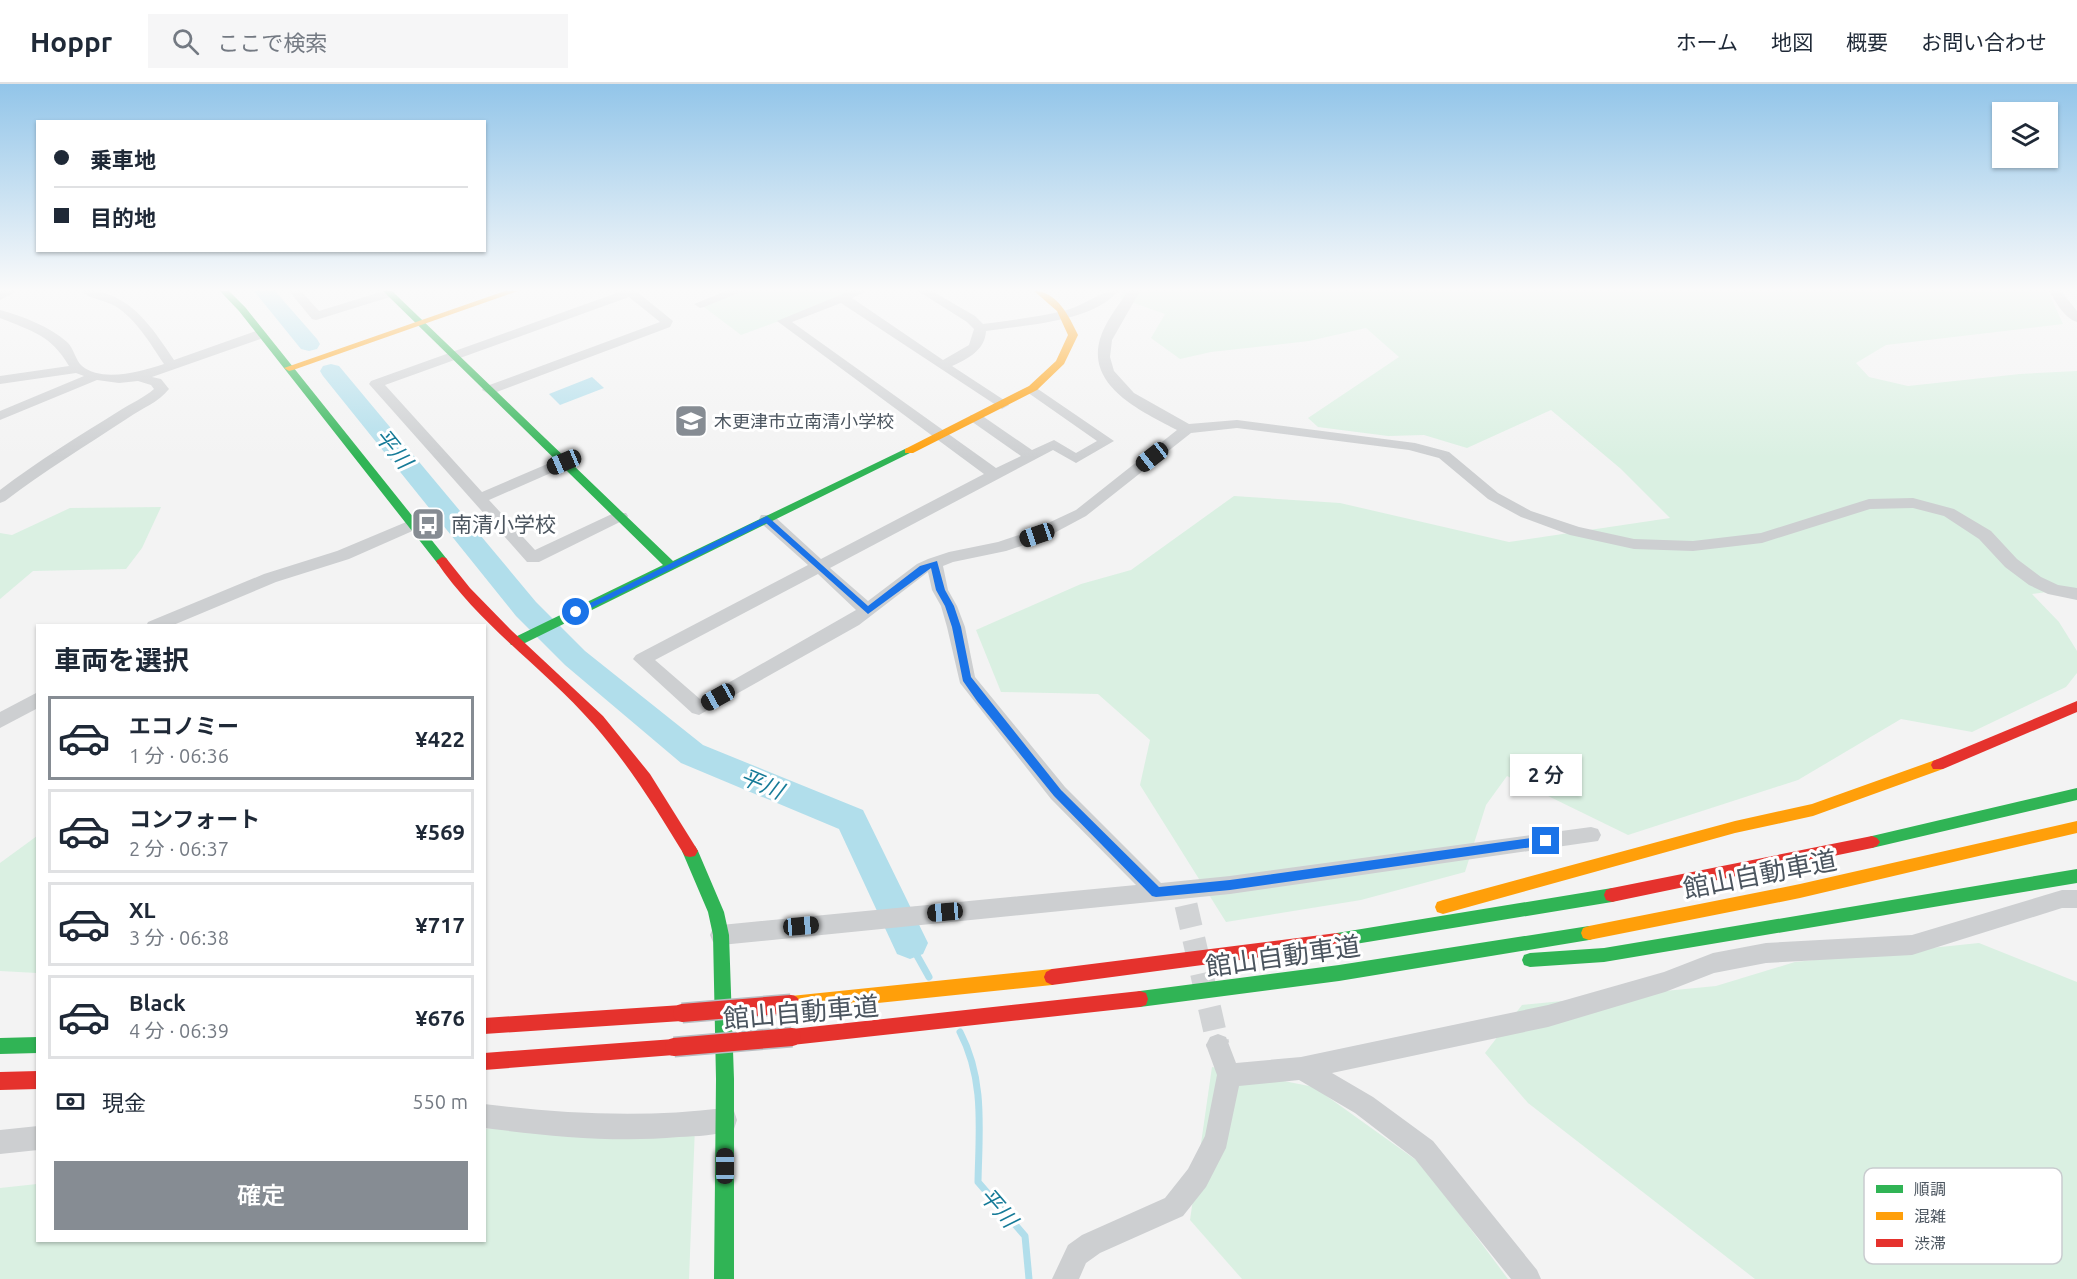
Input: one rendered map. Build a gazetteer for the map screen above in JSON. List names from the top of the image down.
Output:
{
  "streets": {
    "main road": ["館山自動車道"]
  },
  "water": ["平川"],
  "places": {
    "school or university": ["木更津市立南清小学校"],
    "bus stop": ["南清小学校"]
  },
  "legend": ["順調", "混雑", "渋滞"],
  "page": {
    "header": "Hoppr",
    "search": "ここで検索",
    "nav": [
      "ホーム",
      "地図",
      "概要",
      "お問い合わせ"
    ],
    "banner": ["乗車地", "目的地"],
    "heading": "車両を選択",
    "list": [
      {
        "name": "エコノミー",
        "note": "1 分 · 06:36",
        "value": "¥422"
      },
      {
        "name": "コンフォート",
        "note": "2 分 · 06:37",
        "value": "¥569"
      },
      {
        "name": "XL",
        "note": "3 分 · 06:38",
        "value": "¥717"
      },
      {
        "name": "Black",
        "note": "4 分 · 06:39",
        "value": "¥676"
      }
    ],
    "bubble": "2 分",
    "pay": ["現金", "550 m"],
    "buttons": "確定"
  }
}
